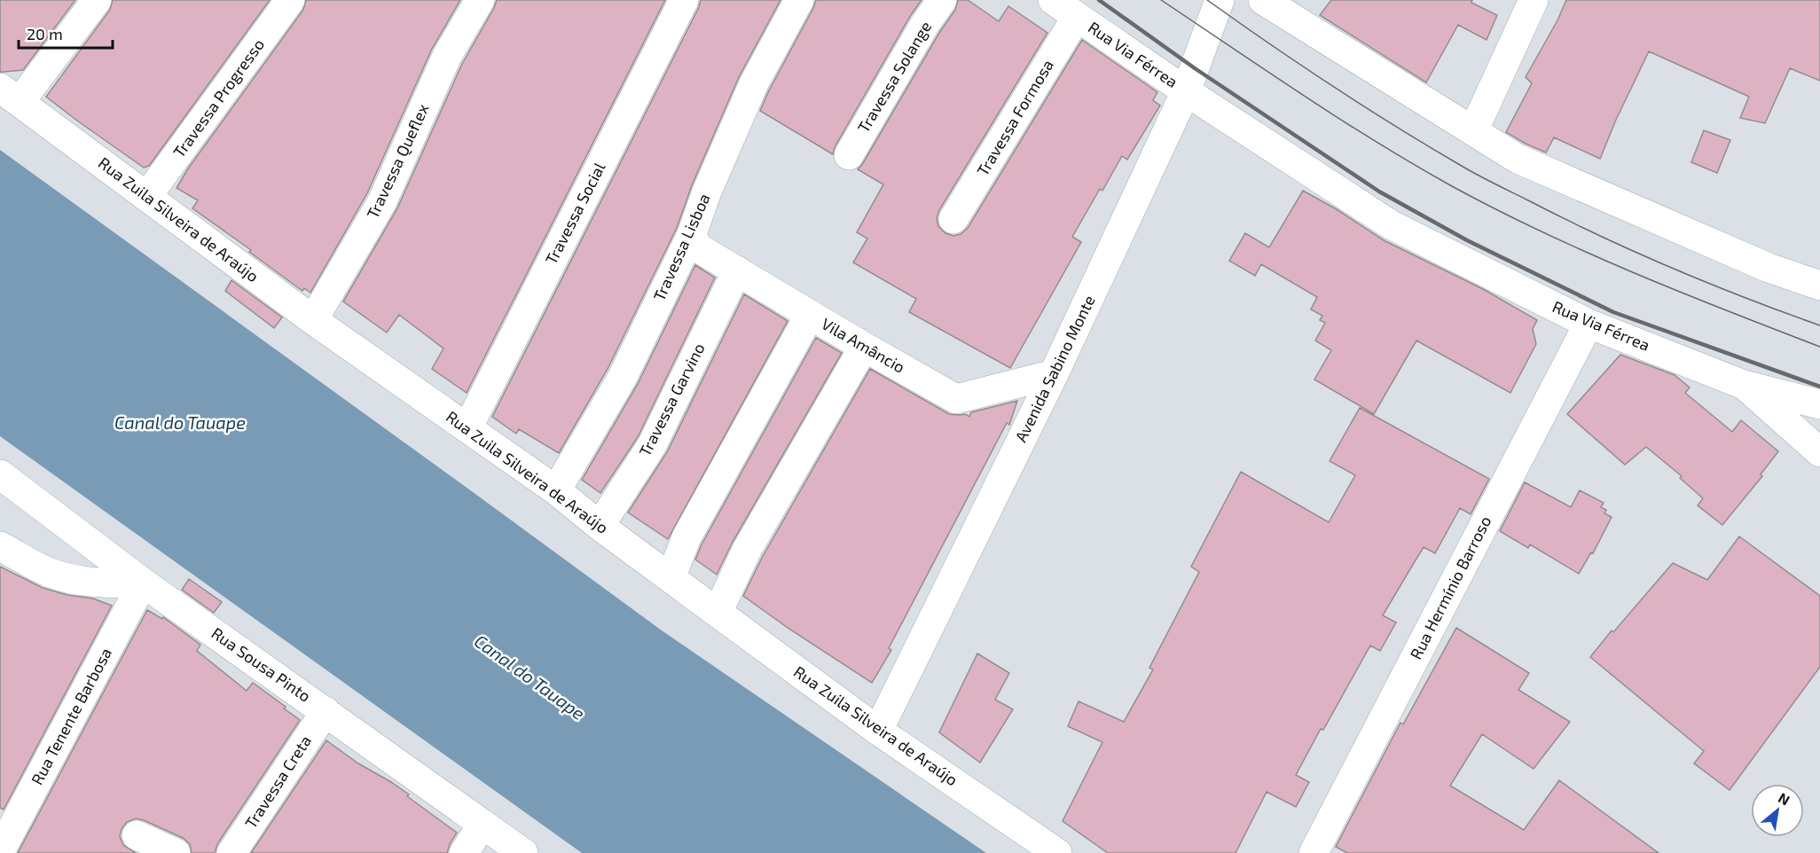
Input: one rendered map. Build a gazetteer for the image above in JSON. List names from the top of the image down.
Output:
{
  "streets": {
    "street": [
      "Rua Via Férrea",
      "Travessa Solange",
      "Travessa Progresso",
      "Travessa Formosa",
      "Travessa Queflex",
      "Travessa Social",
      "Rua Zuila Silveira de Araújo",
      "Travessa Lisboa",
      "Vila Amâncio",
      "Avenida Sabino Monte",
      "Travessa Garvino",
      "Rua Hermínio Barroso",
      "Rua Sousa Pinto",
      "Rua Tenente Barbosa",
      "Travessa Creta"
    ]
  },
  "crossings": [
    ["Rua Via Férrea", "Travessa Formosa"],
    ["Rua Via Férrea", "Avenida Sabino Monte"],
    ["Rua Via Férrea", "Rua Hermínio Barroso"],
    ["Travessa Progresso", "Rua Zuila Silveira de Araújo"],
    ["Travessa Queflex", "Rua Zuila Silveira de Araújo"],
    ["Travessa Social", "Rua Zuila Silveira de Araújo"],
    ["Rua Zuila Silveira de Araújo", "Travessa Lisboa"],
    ["Rua Zuila Silveira de Araújo", "Avenida Sabino Monte"],
    ["Rua Zuila Silveira de Araújo", "Travessa Garvino"],
    ["Travessa Lisboa", "Vila Amâncio"],
    ["Vila Amâncio", "Avenida Sabino Monte"],
    ["Vila Amâncio", "Travessa Garvino"],
    ["Rua Sousa Pinto", "Rua Tenente Barbosa"],
    ["Rua Sousa Pinto", "Travessa Creta"]
  ],
  "water": ["Canal do Tauape"],
  "scale_bar": "20 m",
  "north": "top right"
}
